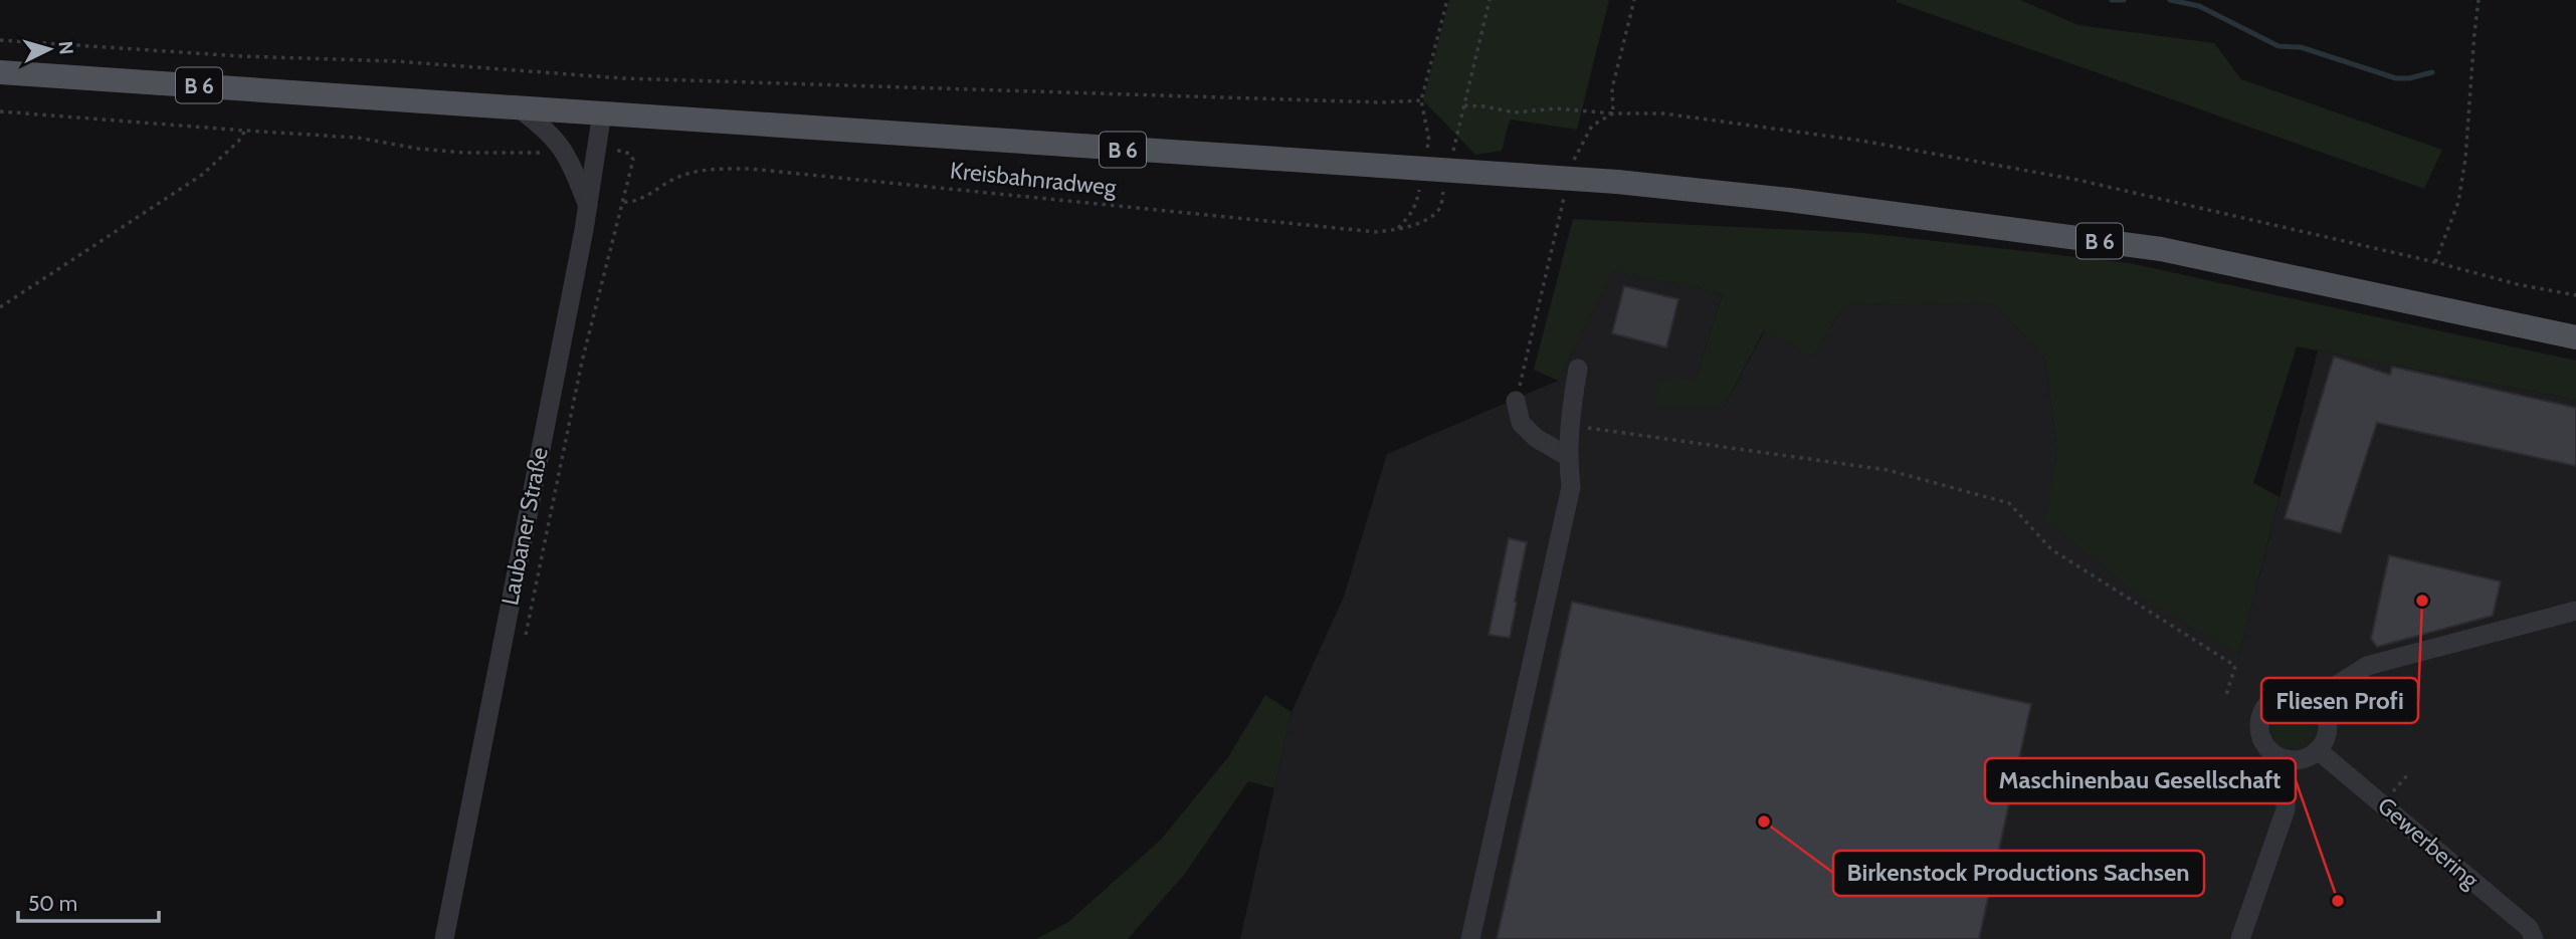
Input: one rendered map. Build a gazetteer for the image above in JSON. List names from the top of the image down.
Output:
{
  "streets": {
    "main road": ["B 6"],
    "street": ["Laubaner Straße", "Gewerbering"],
    "path": ["Kreisbahnradweg"]
  },
  "crossings": [
    ["B 6", "Laubaner Straße"]
  ],
  "places": ["Fliesen Profi", "Birkenstock Productions Sachsen", "Maschinenbau Gesellschaft"],
  "scale_bar": "50 m",
  "north": "right"
}
